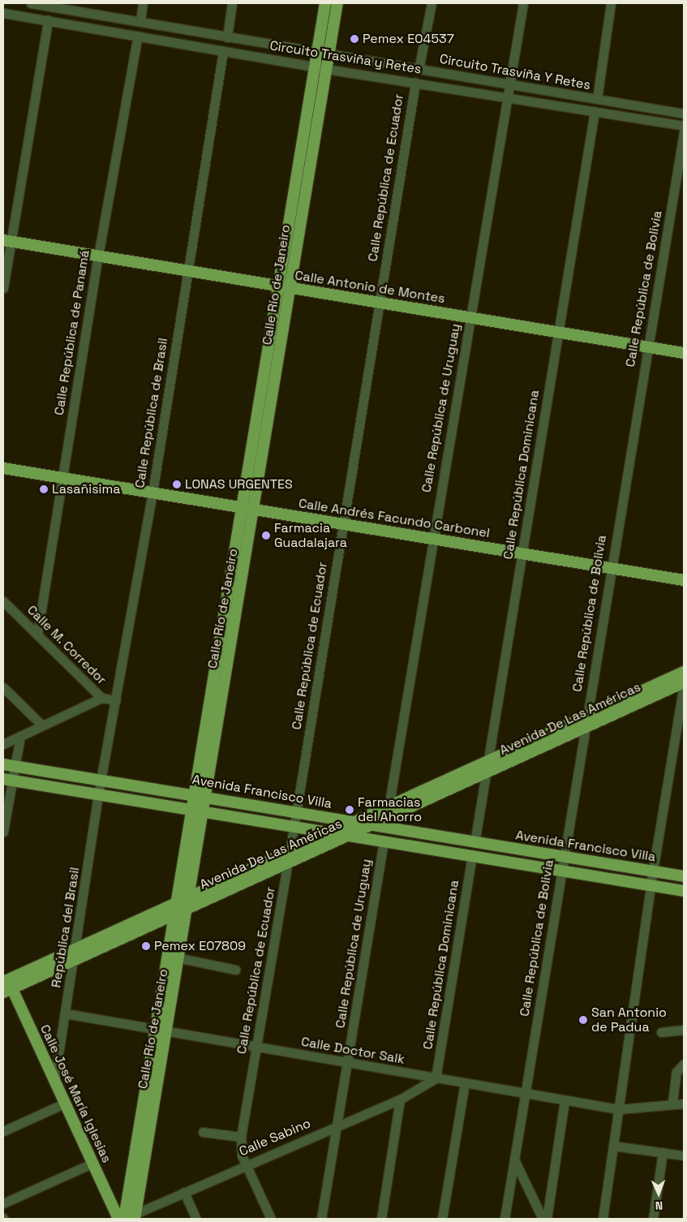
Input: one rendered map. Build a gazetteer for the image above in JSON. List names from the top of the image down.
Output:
{
  "streets": {
    "main road": [
      "Calle Río de Janeiro",
      "Calle Antonio de Montes",
      "Calle Andrés Facundo Carbonel",
      "Avenida De Las Américas",
      "Avenida Francisco Villa",
      "Calle José María Iglesias"
    ],
    "street": [
      "Circuito Trasviña y Retes",
      "Circuito Trasviña Y Retes",
      "Calle República de Ecuador",
      "Calle República de Bolivia",
      "Calle República de Panamá",
      "Calle República de Uruguay",
      "Calle República de Brasil",
      "Calle República Dominicana",
      "Calle M. Corredor",
      "República del Brasil",
      "Calle Doctor Salk",
      "Calle Sabino"
    ]
  },
  "crossings": [
    ["Circuito Trasviña y Retes", "Calle República de Ecuador"],
    ["Circuito Trasviña y Retes", "Calle Río de Janeiro"],
    ["Circuito Trasviña y Retes", "Calle República de Panamá"],
    ["Circuito Trasviña y Retes", "Calle República de Uruguay"],
    ["Circuito Trasviña y Retes", "Calle República de Brasil"],
    ["Circuito Trasviña y Retes", "Calle República Dominicana"],
    ["Circuito Trasviña Y Retes", "Calle Río de Janeiro"],
    ["Circuito Trasviña Y Retes", "Calle República de Uruguay"],
    ["Calle República de Ecuador", "Calle Antonio de Montes"],
    ["Calle República de Ecuador", "Calle Andrés Facundo Carbonel"],
    ["Calle República de Ecuador", "Avenida De Las Américas"],
    ["Calle República de Ecuador", "Avenida Francisco Villa"],
    ["Calle República de Ecuador", "Calle Doctor Salk"],
    ["Calle República de Ecuador", "Calle Sabino"],
    ["Calle Río de Janeiro", "Calle Antonio de Montes"],
    ["Calle Río de Janeiro", "Calle Andrés Facundo Carbonel"],
    ["Calle Río de Janeiro", "Avenida De Las Américas"],
    ["Calle Río de Janeiro", "Avenida Francisco Villa"],
    ["Calle Río de Janeiro", "Calle Doctor Salk"],
    ["Calle Río de Janeiro", "Calle José María Iglesias"],
    ["Calle Río de Janeiro", "Calle Sabino"],
    ["Calle Antonio de Montes", "Calle República de Bolivia"],
    ["Calle Antonio de Montes", "Calle República de Panamá"],
    ["Calle Antonio de Montes", "Calle República de Uruguay"],
    ["Calle Antonio de Montes", "Calle República de Brasil"],
    ["Calle Antonio de Montes", "Calle República Dominicana"],
    ["Calle República de Bolivia", "Calle Andrés Facundo Carbonel"],
    ["Calle República de Bolivia", "Avenida De Las Américas"],
    ["Calle República de Bolivia", "Avenida Francisco Villa"],
    ["Calle República de Bolivia", "Calle Doctor Salk"],
    ["Calle República de Panamá", "Calle Andrés Facundo Carbonel"],
    ["Calle República de Panamá", "Calle M. Corredor"],
    ["Calle República de Uruguay", "Calle Andrés Facundo Carbonel"],
    ["Calle República de Uruguay", "Avenida De Las Américas"],
    ["Calle República de Uruguay", "Avenida Francisco Villa"],
    ["Calle República de Uruguay", "Calle Doctor Salk"],
    ["Calle República de Uruguay", "Calle Sabino"],
    ["Calle República de Brasil", "Calle Andrés Facundo Carbonel"],
    ["Calle República de Brasil", "Calle M. Corredor"],
    ["Calle República de Brasil", "Avenida Francisco Villa"],
    ["Calle República de Brasil", "República del Brasil"],
    ["Calle República Dominicana", "Calle Andrés Facundo Carbonel"],
    ["Calle República Dominicana", "Avenida De Las Américas"],
    ["Calle República Dominicana", "Avenida Francisco Villa"],
    ["Calle República Dominicana", "Calle Doctor Salk"],
    ["Calle República Dominicana", "Calle Sabino"],
    ["Avenida De Las Américas", "Avenida Francisco Villa"],
    ["Avenida De Las Américas", "República del Brasil"],
    ["Avenida De Las Américas", "Calle José María Iglesias"],
    ["Avenida Francisco Villa", "República del Brasil"],
    ["República del Brasil", "Calle Doctor Salk"],
    ["República del Brasil", "Calle José María Iglesias"],
    ["Calle Doctor Salk", "Calle Sabino"],
    ["Calle José María Iglesias", "Calle Sabino"]
  ],
  "places": [
    "Pemex E04537",
    "LONAS URGENTES",
    "Lasañisima",
    "Farmacia Guadalajara",
    "Farmacias del Ahorro",
    "Pemex E07809",
    "San Antonio de Padua"
  ],
  "north": "bottom"
}
